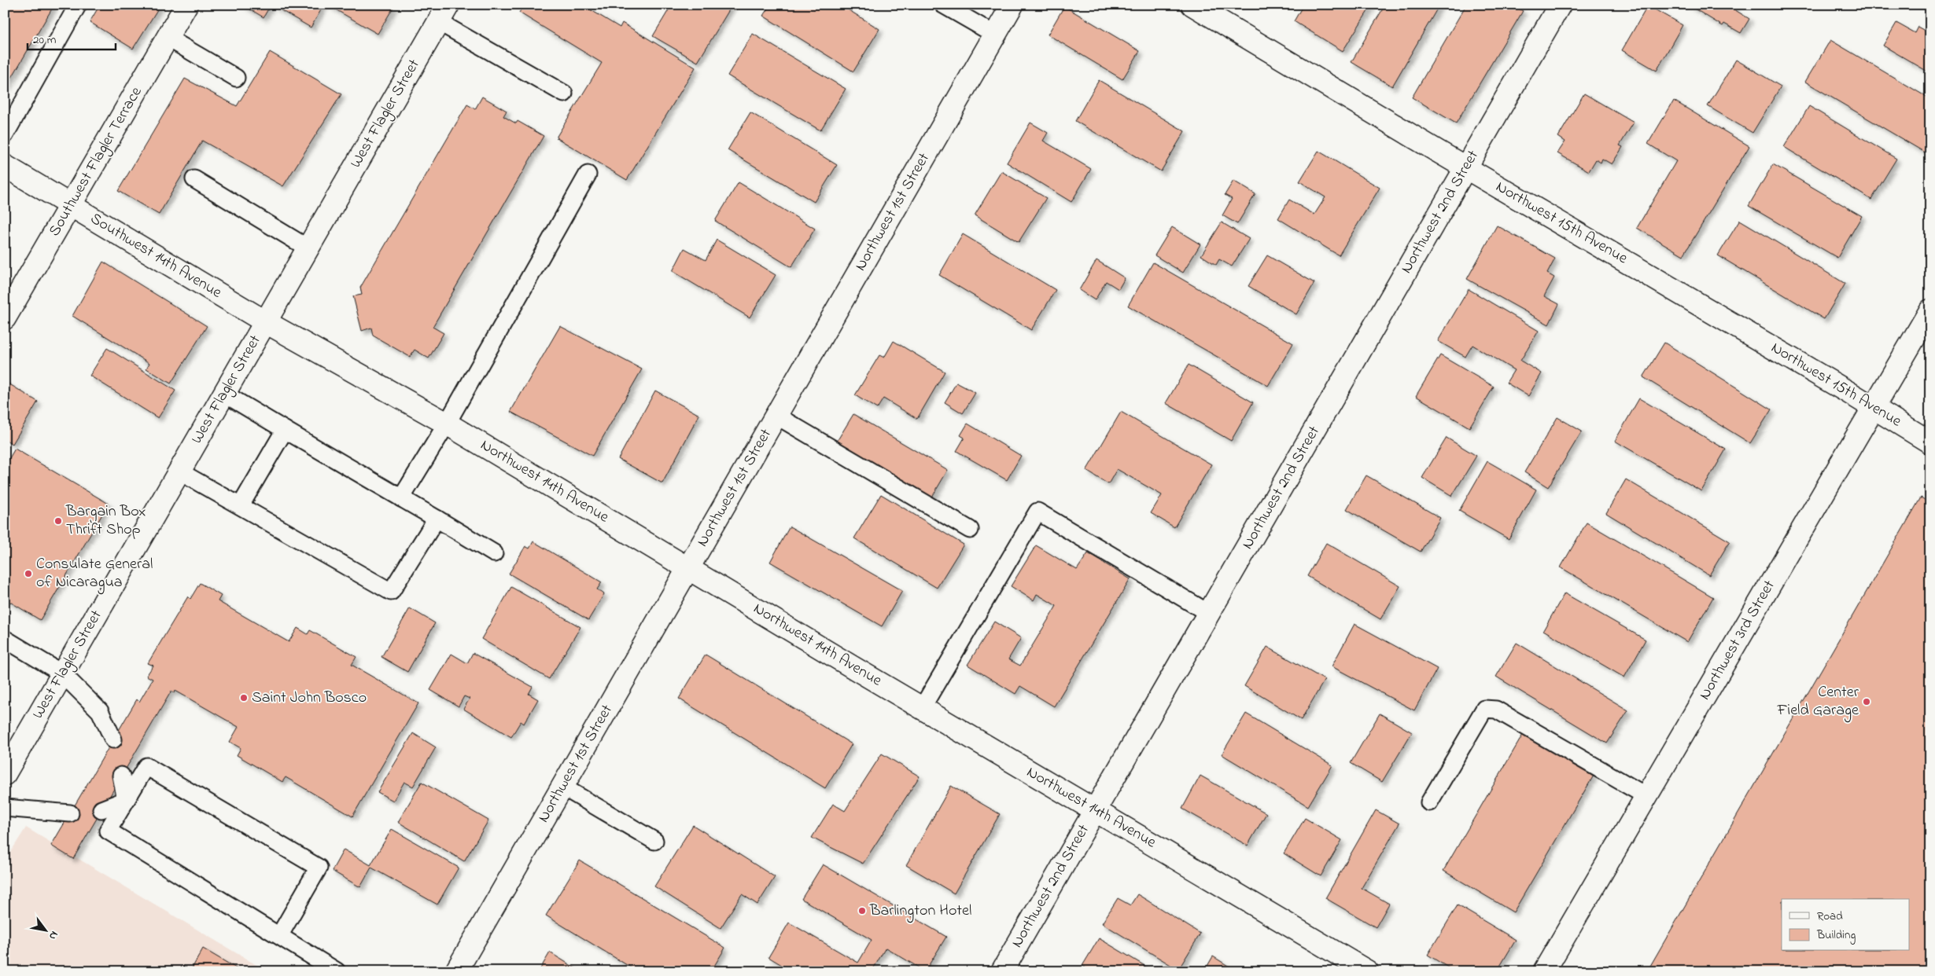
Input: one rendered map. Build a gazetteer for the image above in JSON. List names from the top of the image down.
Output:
{
  "streets": {
    "street": [
      "West Flagler Street",
      "Southwest Flagler Terrace",
      "Northwest 1st Street",
      "Northwest 2nd Street",
      "Northwest 15th Avenue",
      "Southwest 14th Avenue",
      "Northwest 14th Avenue",
      "Northwest 3rd Street"
    ]
  },
  "crossings": [
    ["West Flagler Street", "Southwest 14th Avenue"],
    ["West Flagler Street", "Northwest 14th Avenue"],
    ["Southwest Flagler Terrace", "Southwest 14th Avenue"],
    ["Northwest 1st Street", "Northwest 14th Avenue"],
    ["Northwest 2nd Street", "Northwest 15th Avenue"],
    ["Northwest 2nd Street", "Northwest 14th Avenue"],
    ["Northwest 15th Avenue", "Northwest 3rd Street"],
    ["Southwest 14th Avenue", "Northwest 14th Avenue"]
  ],
  "places": [
    "Bargain Box Thrift Shop",
    "Consulate General of Nicaragua",
    "Saint John Bosco",
    "Center Field Garage",
    "Barlington Hotel"
  ],
  "legend": ["Road", "Building"],
  "scale_bar": "20 m",
  "north": "bottom right"
}
